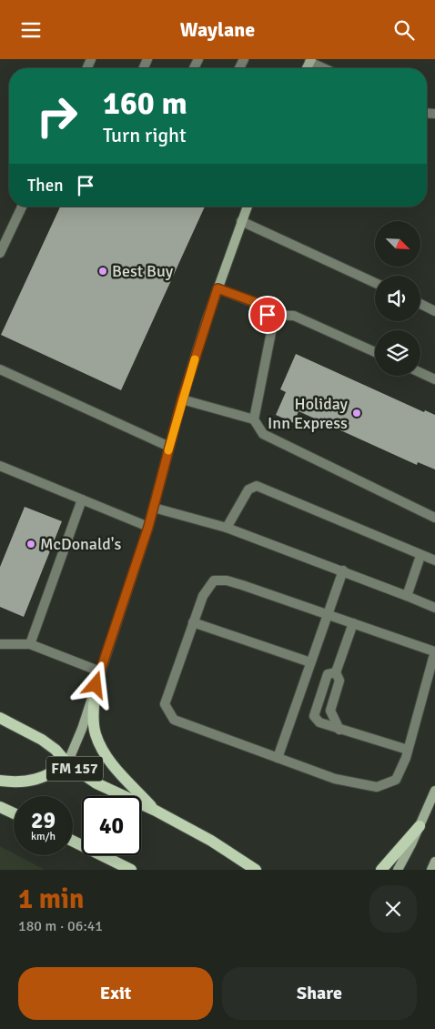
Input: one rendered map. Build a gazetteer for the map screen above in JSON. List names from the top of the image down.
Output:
{
  "streets": {
    "main road": ["FM 157"]
  },
  "places": ["Best Buy", "Holiday Inn Express", "McDonald's"],
  "north": "bottom right",
  "page": {
    "header": "Waylane",
    "turn": ["160 m", "Turn right"],
    "then": "Then",
    "speed": "29 km/h",
    "limit": "40",
    "heading": ["1 min", "180 m · 06:41"],
    "buttons": ["Exit", "Share"]
  }
}
